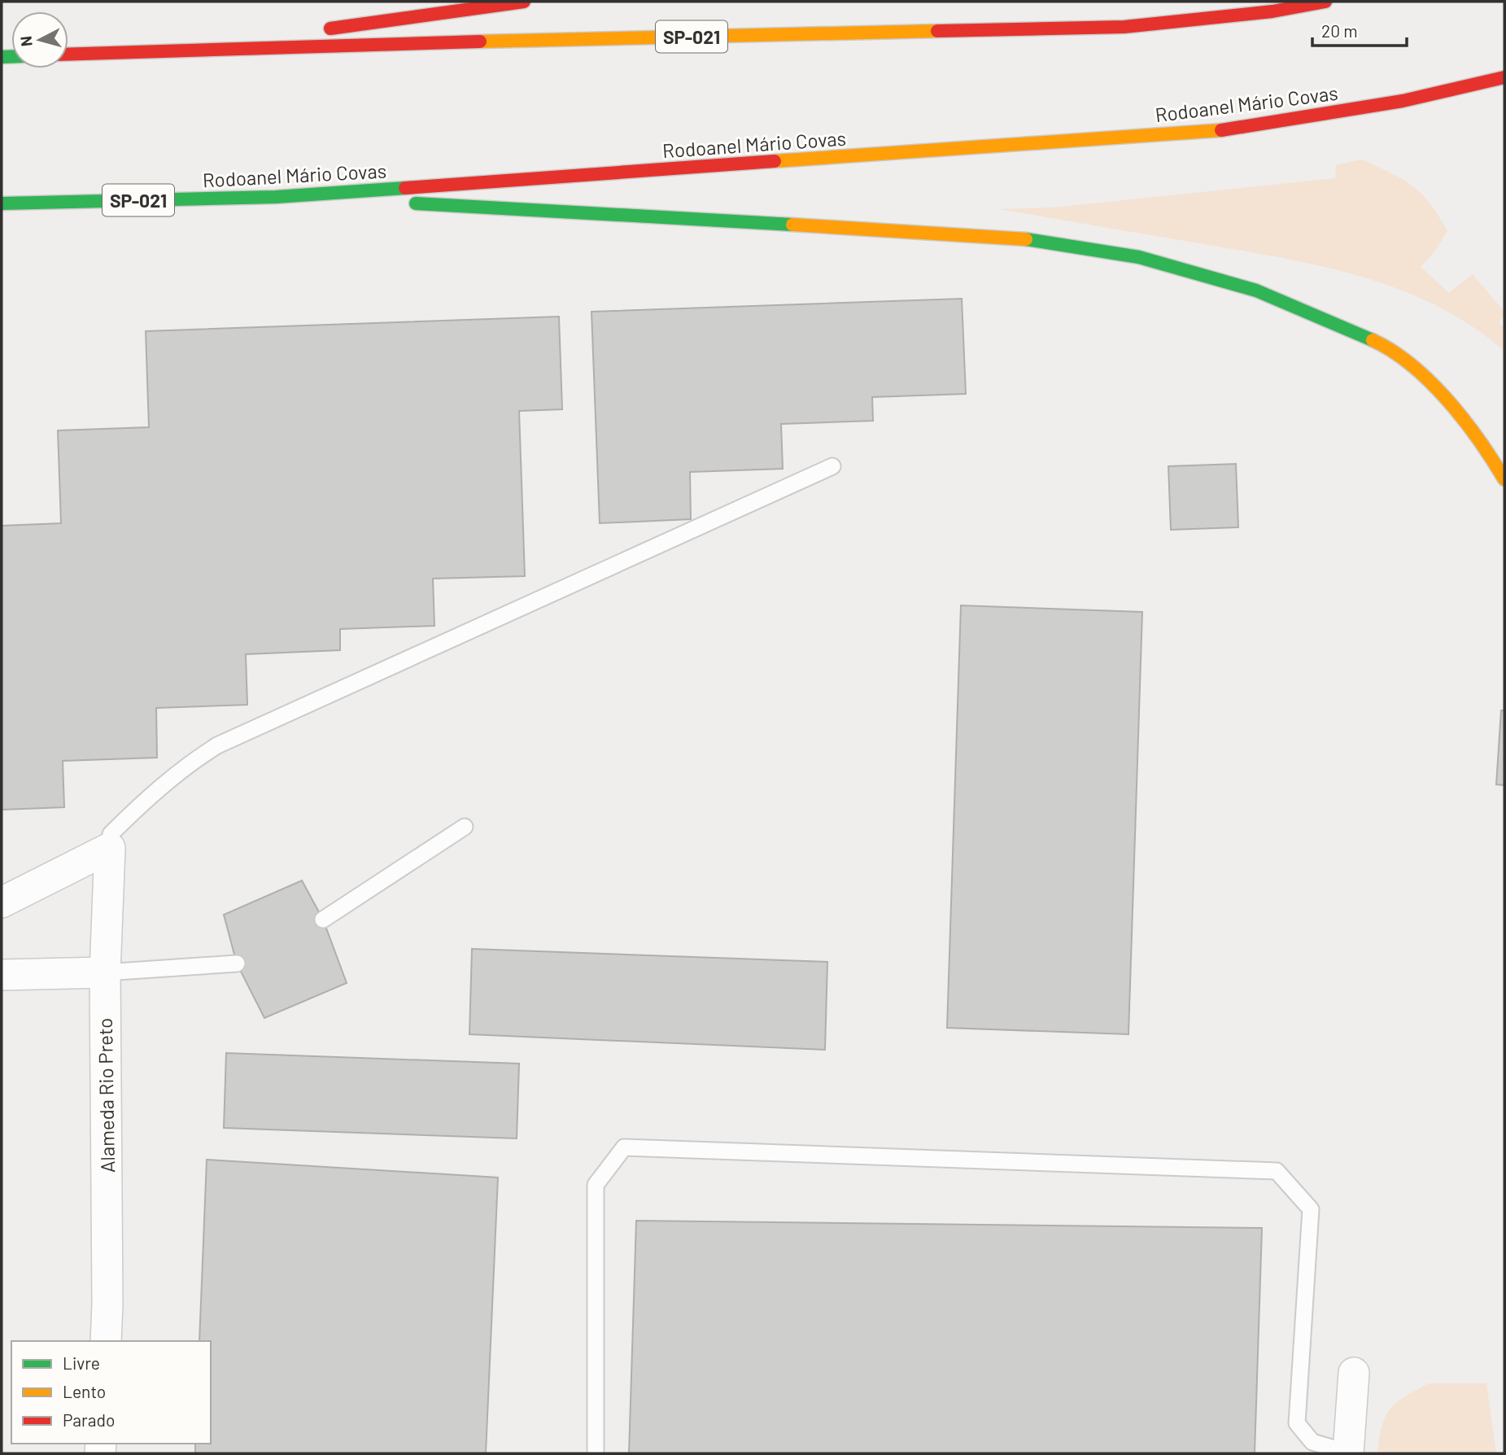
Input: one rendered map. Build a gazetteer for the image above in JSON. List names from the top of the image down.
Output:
{
  "streets": {
    "highway": ["SP-021", "Rodoanel Mário Covas"],
    "street": ["Alameda Rio Preto"]
  },
  "legend": ["Livre", "Lento", "Parado"],
  "scale_bar": "20 m",
  "north": "left"
}
